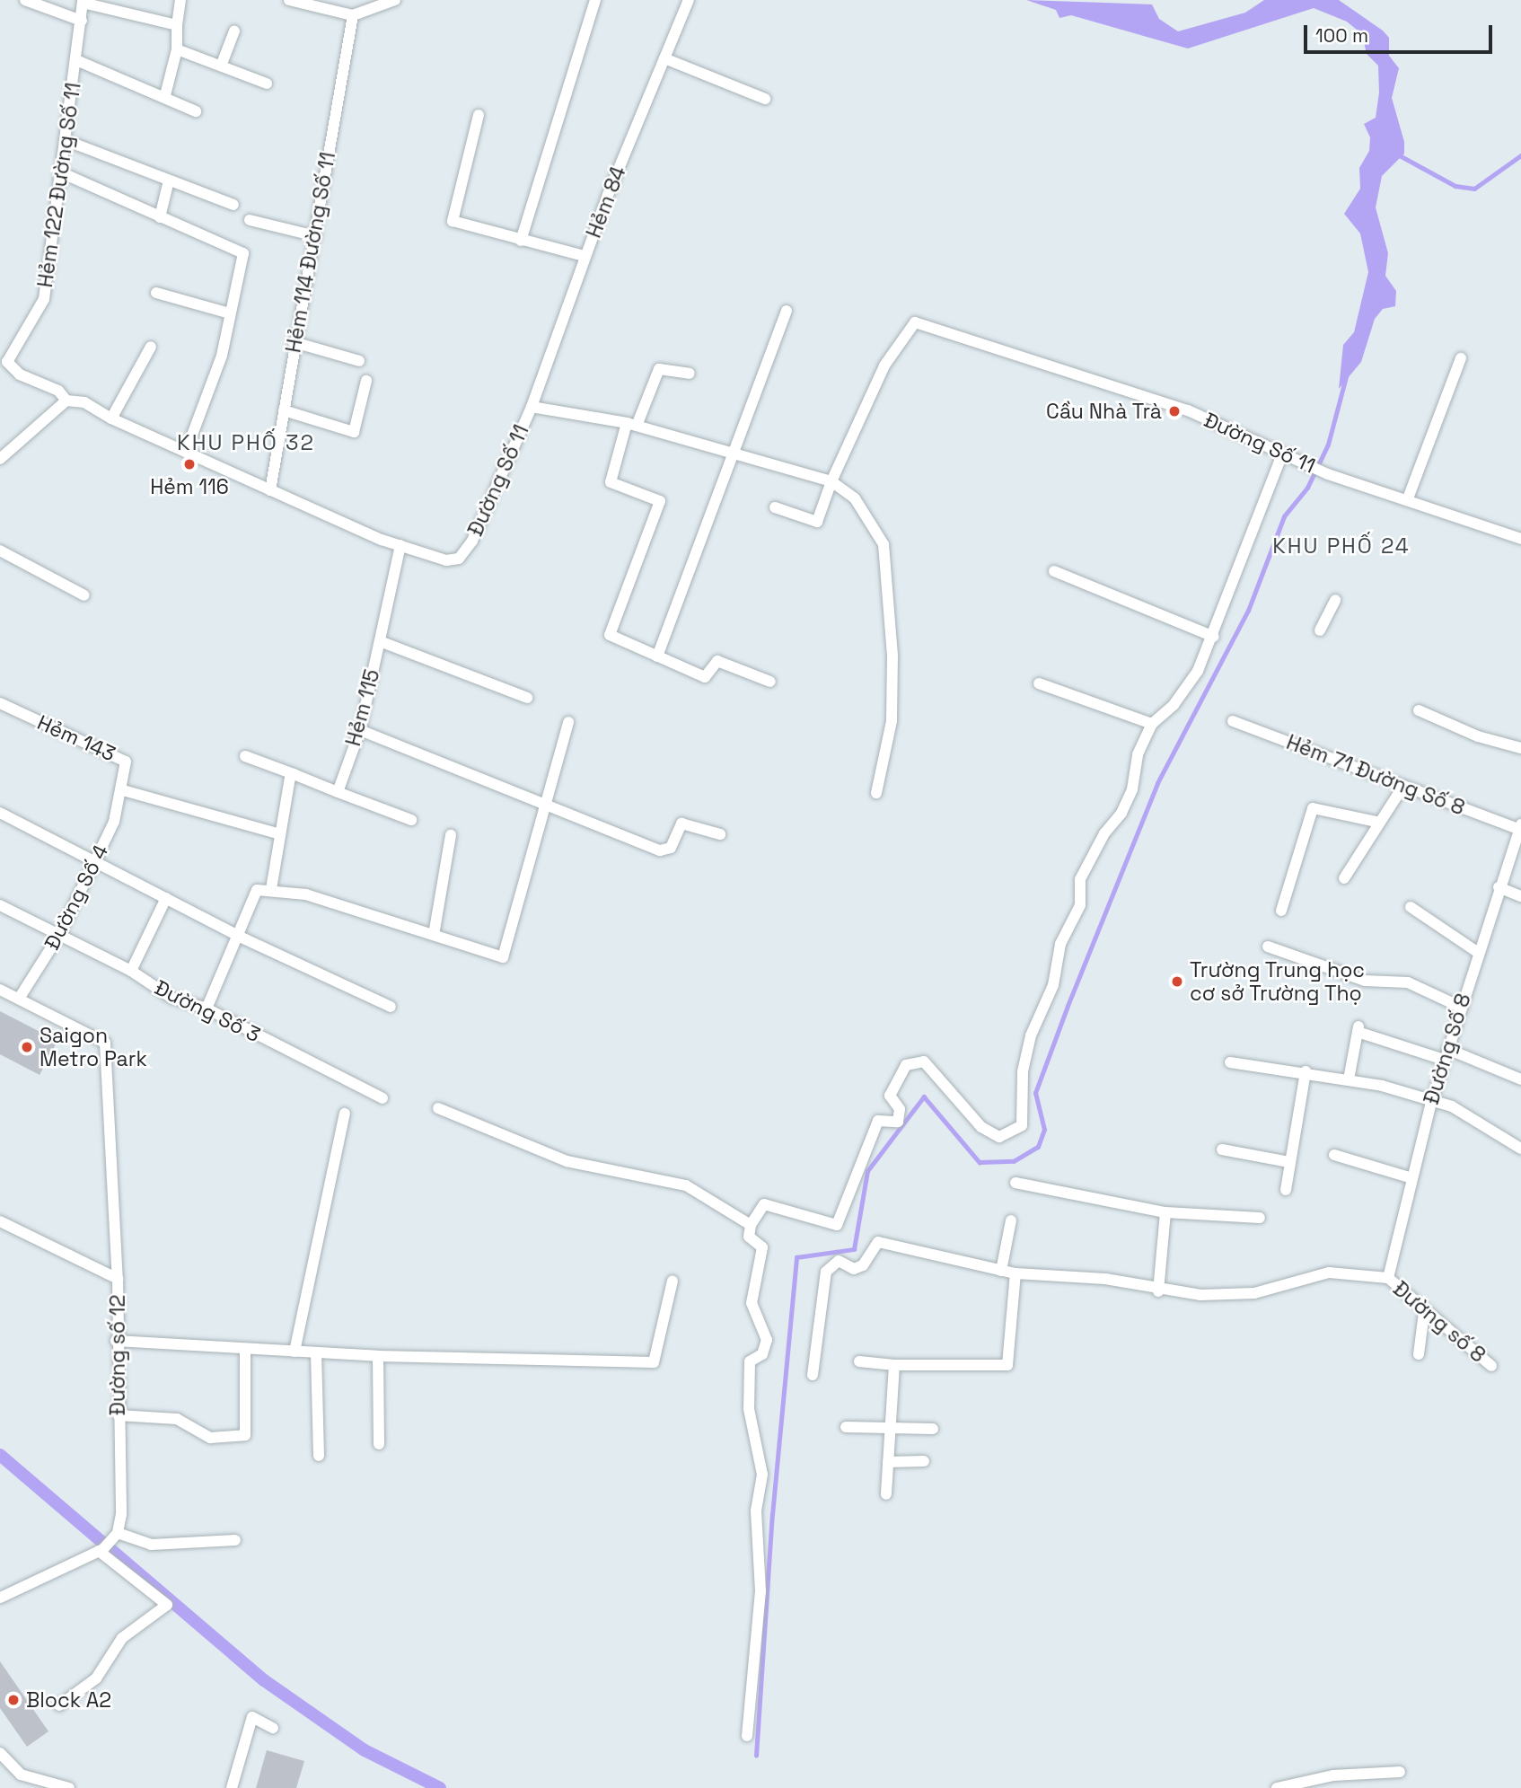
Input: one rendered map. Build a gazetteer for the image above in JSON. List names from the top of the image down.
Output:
{
  "streets": {
    "street": [
      "Hẻm 122 Đường Số 11",
      "Hẻm 84",
      "Hẻm 114 Đường Số 11",
      "Đường Số 11",
      "Hẻm 115",
      "Hẻm 143",
      "Hẻm 71 Đường Số 8",
      "Đường Số 4",
      "Đường Số 3",
      "Đường Số 8",
      "Đường số 8",
      "Đường số 12"
    ]
  },
  "crossings": [
    ["Hẻm 122 Đường Số 11", "Đường Số 11"],
    ["Hẻm 84", "Đường Số 11"],
    ["Hẻm 114 Đường Số 11", "Đường Số 11"],
    ["Đường Số 11", "Hẻm 115"],
    ["Hẻm 143", "Đường Số 4"],
    ["Hẻm 71 Đường Số 8", "Đường Số 8"],
    ["Đường Số 4", "Đường Số 3"],
    ["Đường Số 4", "Đường số 12"],
    ["Đường Số 8", "Đường số 8"]
  ],
  "districts": ["KHU PHỐ 32", "KHU PHỐ 24"],
  "places": [
    "Cầu Nhà Trà",
    "Hẻm 116",
    "Trường Trung học cơ sở Trường Thọ",
    "Saigon Metro Park",
    "Block A2"
  ],
  "scale_bar": "100 m"
}
